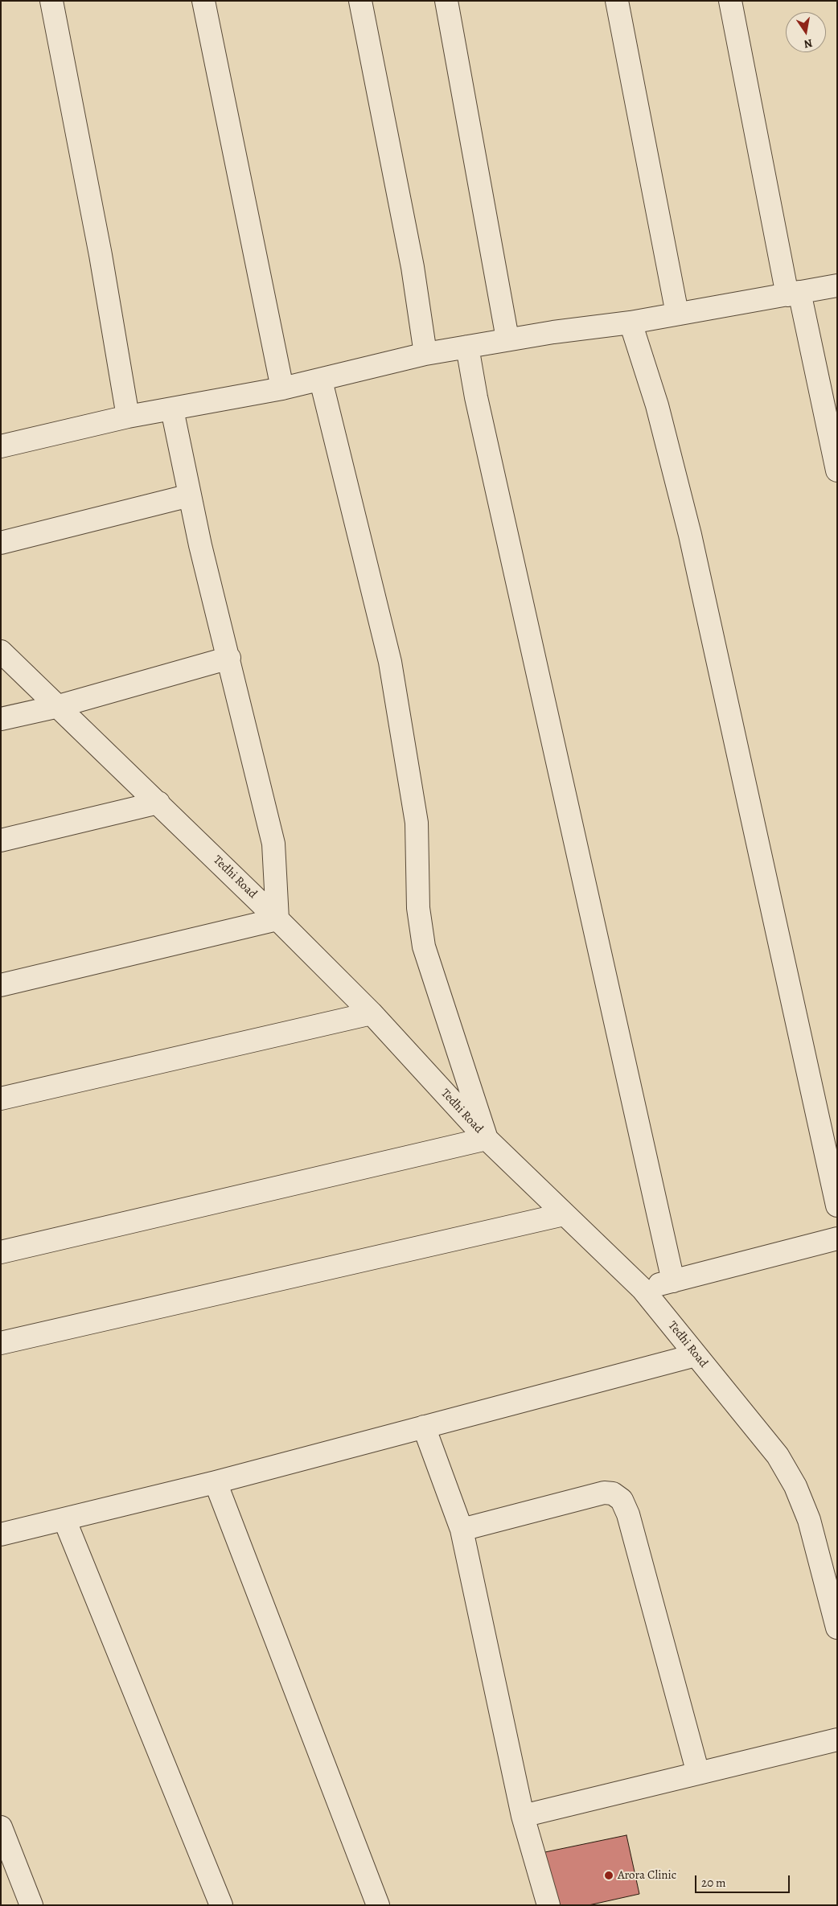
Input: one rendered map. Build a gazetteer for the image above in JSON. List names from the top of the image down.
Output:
{
  "streets": {
    "street": ["Tedhi Road"]
  },
  "places": ["Arora Clinic"],
  "scale_bar": "20 m",
  "north": "bottom"
}
